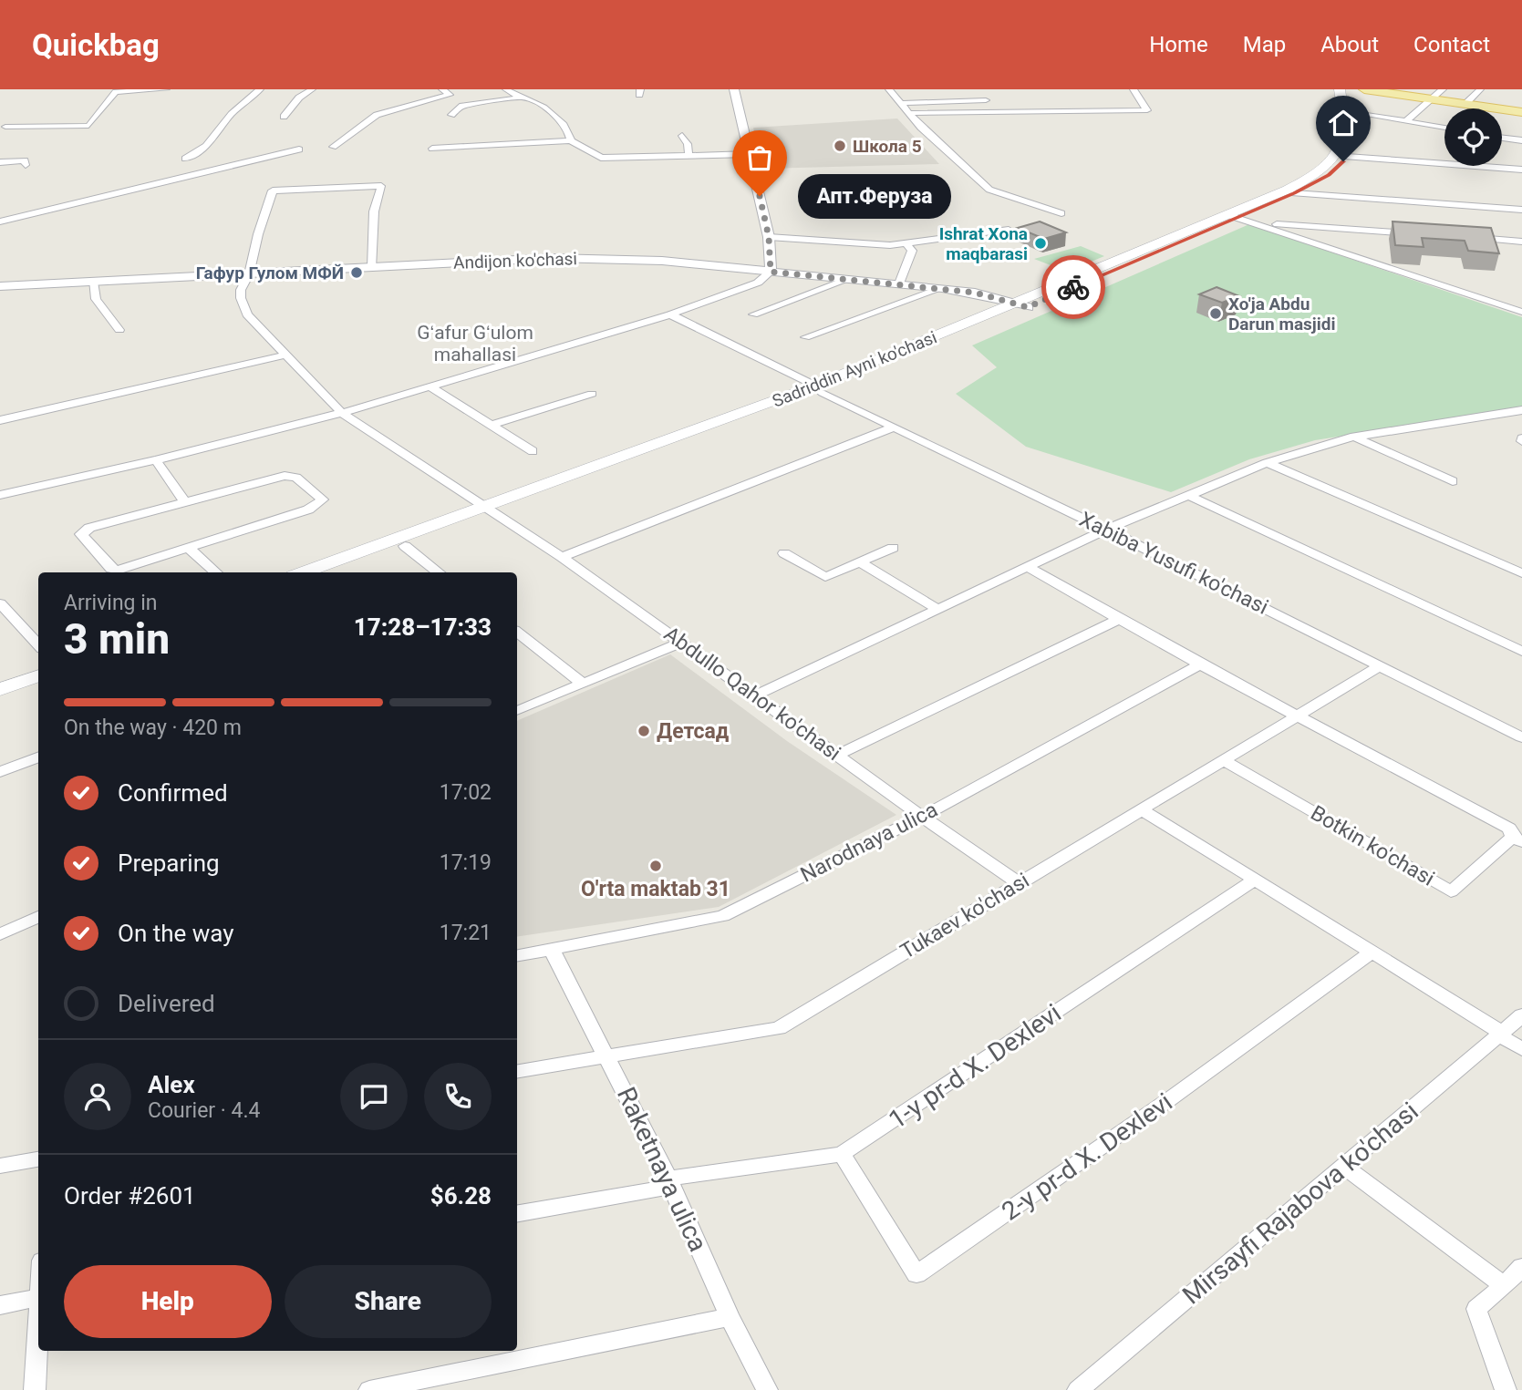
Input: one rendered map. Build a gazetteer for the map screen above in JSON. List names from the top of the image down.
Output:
{
  "streets": {
    "main road": ["Sadriddin Ayni ko'chasi"],
    "street": [
      "Andijon ko'chasi",
      "Xabiba Yusufi ko'chasi",
      "Abdullo Qahor ko'chasi",
      "Narodnaya ulica",
      "Botkin ko'chasi",
      "Tukaev ko'chasi",
      "1-y pr-d X. Dexlevi",
      "2-y pr-d X. Dexlevi",
      "Raketnaya ulica",
      "Mirsayfi Rajabova ko'chasi"
    ]
  },
  "crossings": [
    ["Andijon ko'chasi", "Sadriddin Ayni ko'chasi"],
    ["Andijon ko'chasi", "Abdullo Qahor ko'chasi"],
    ["Sadriddin Ayni ko'chasi", "Xabiba Yusufi ko'chasi"],
    ["Sadriddin Ayni ko'chasi", "Abdullo Qahor ko'chasi"],
    ["Xabiba Yusufi ko'chasi", "Tukaev ko'chasi"],
    ["Abdullo Qahor ko'chasi", "Narodnaya ulica"],
    ["Abdullo Qahor ko'chasi", "Tukaev ko'chasi"],
    ["Narodnaya ulica", "Botkin ko'chasi"],
    ["Narodnaya ulica", "Raketnaya ulica"],
    ["Botkin ko'chasi", "Tukaev ko'chasi"],
    ["Tukaev ko'chasi", "Raketnaya ulica"],
    ["1-y pr-d X. Dexlevi", "2-y pr-d X. Dexlevi"],
    ["1-y pr-d X. Dexlevi", "Raketnaya ulica"]
  ],
  "districts": ["Gʻafur Gʻulom mahallasi"],
  "places": [
    "Школа 5",
    "Апт.Феруза",
    "Ishrat Хоnа mаqbаrasi",
    "Гафур Гулом МФЙ",
    "Xo'ja Abdu Darun masjidi",
    "Детсад",
    "O'rta maktab 31"
  ],
  "page": {
    "header": "Quickbag",
    "nav": [
      "Home",
      "Map",
      "About",
      "Contact"
    ],
    "bubble": "Апт.Феруза",
    "heading": ["3 min", "Arriving in", "17:28–17:33"],
    "panel": [
      "Alex",
      "Courier · 4.4",
      "Order #2601",
      "$6.28"
    ],
    "bar": "On the way · 420 m",
    "list": [
      ["Confirmed", "17:02"],
      ["Preparing", "17:19"],
      ["On the way", "17:21"],
      "Delivered"
    ],
    "buttons": ["Help", "Share"]
  }
}
